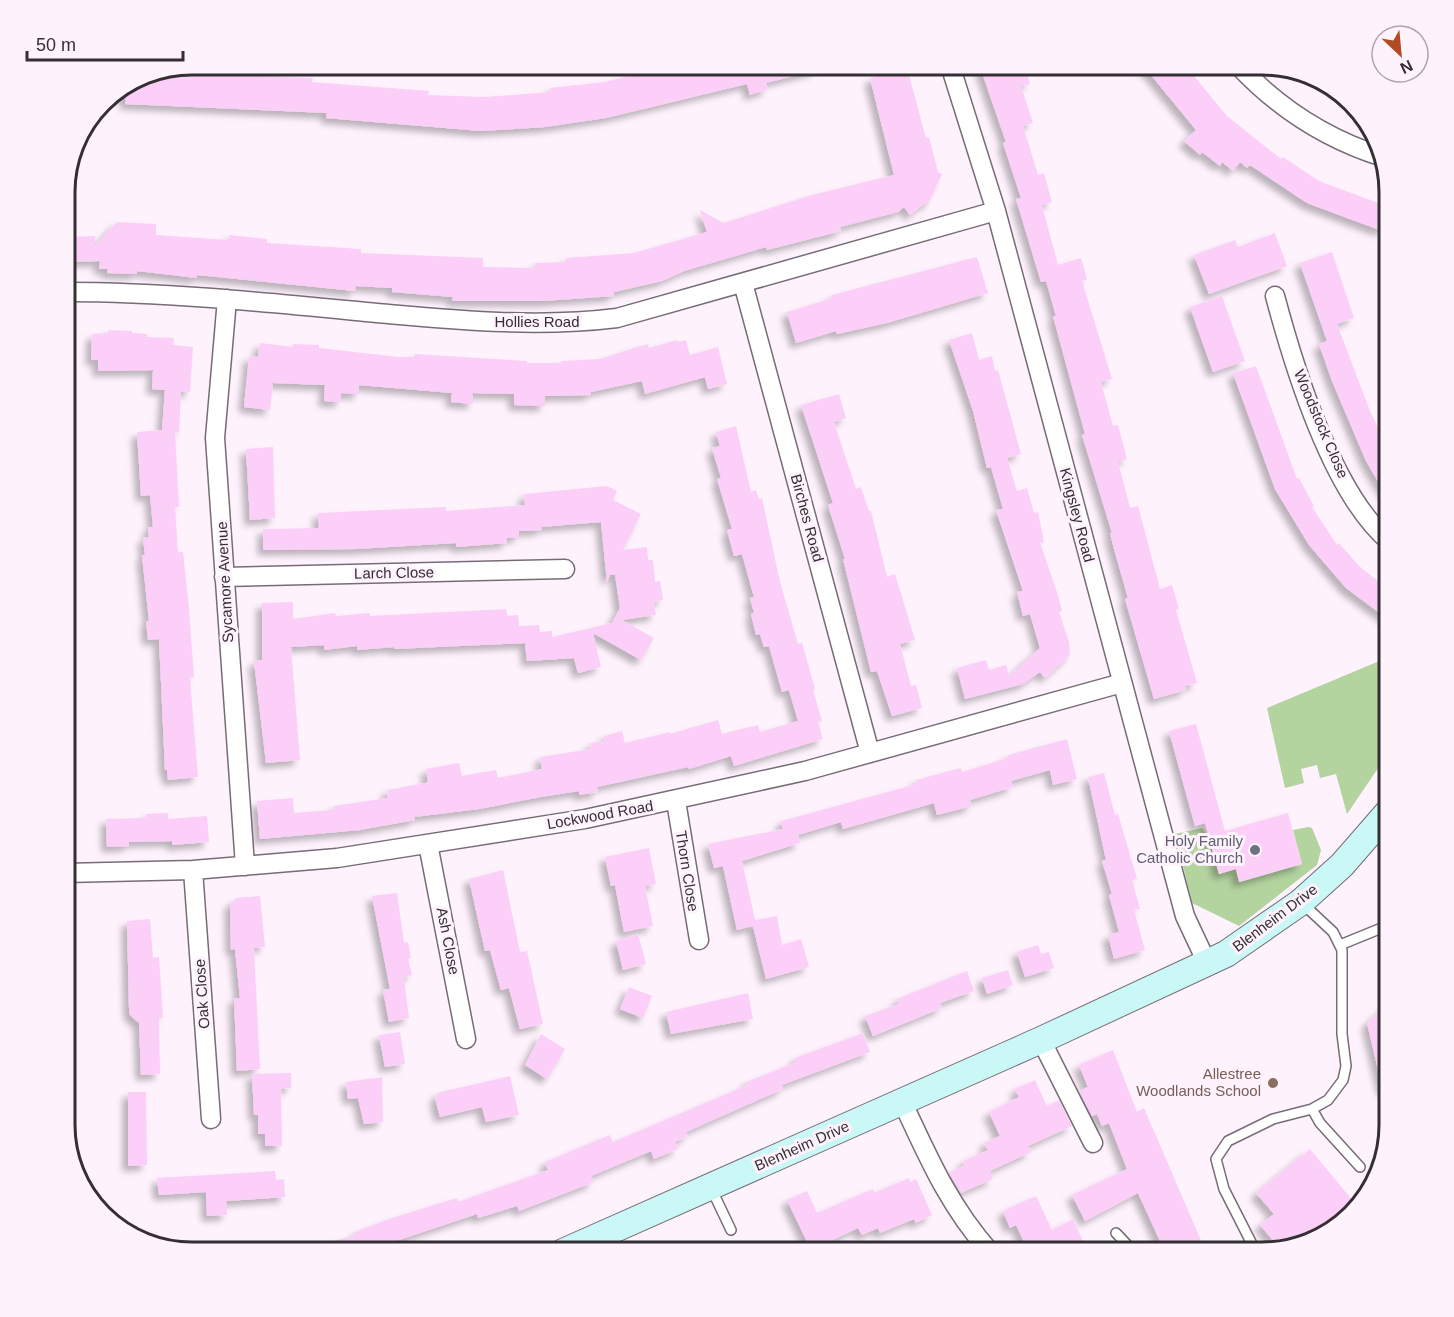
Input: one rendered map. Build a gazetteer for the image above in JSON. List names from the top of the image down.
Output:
{
  "streets": {
    "street": [
      "Hollies Road",
      "Woodstock Close",
      "Kingsley Road",
      "Birches Road",
      "Larch Close",
      "Sycamore Avenue",
      "Lockwood Road",
      "Thorn Close",
      "Blenheim Drive",
      "Ash Close",
      "Oak Close"
    ]
  },
  "crossings": [
    ["Hollies Road", "Kingsley Road"],
    ["Hollies Road", "Birches Road"],
    ["Hollies Road", "Sycamore Avenue"],
    ["Kingsley Road", "Lockwood Road"],
    ["Kingsley Road", "Blenheim Drive"],
    ["Birches Road", "Lockwood Road"],
    ["Larch Close", "Sycamore Avenue"],
    ["Sycamore Avenue", "Lockwood Road"],
    ["Lockwood Road", "Thorn Close"],
    ["Lockwood Road", "Ash Close"],
    ["Lockwood Road", "Oak Close"]
  ],
  "places": ["Holy Family Catholic Church", "Allestree Woodlands School"],
  "scale_bar": "50 m",
  "north": "bottom right"
}
